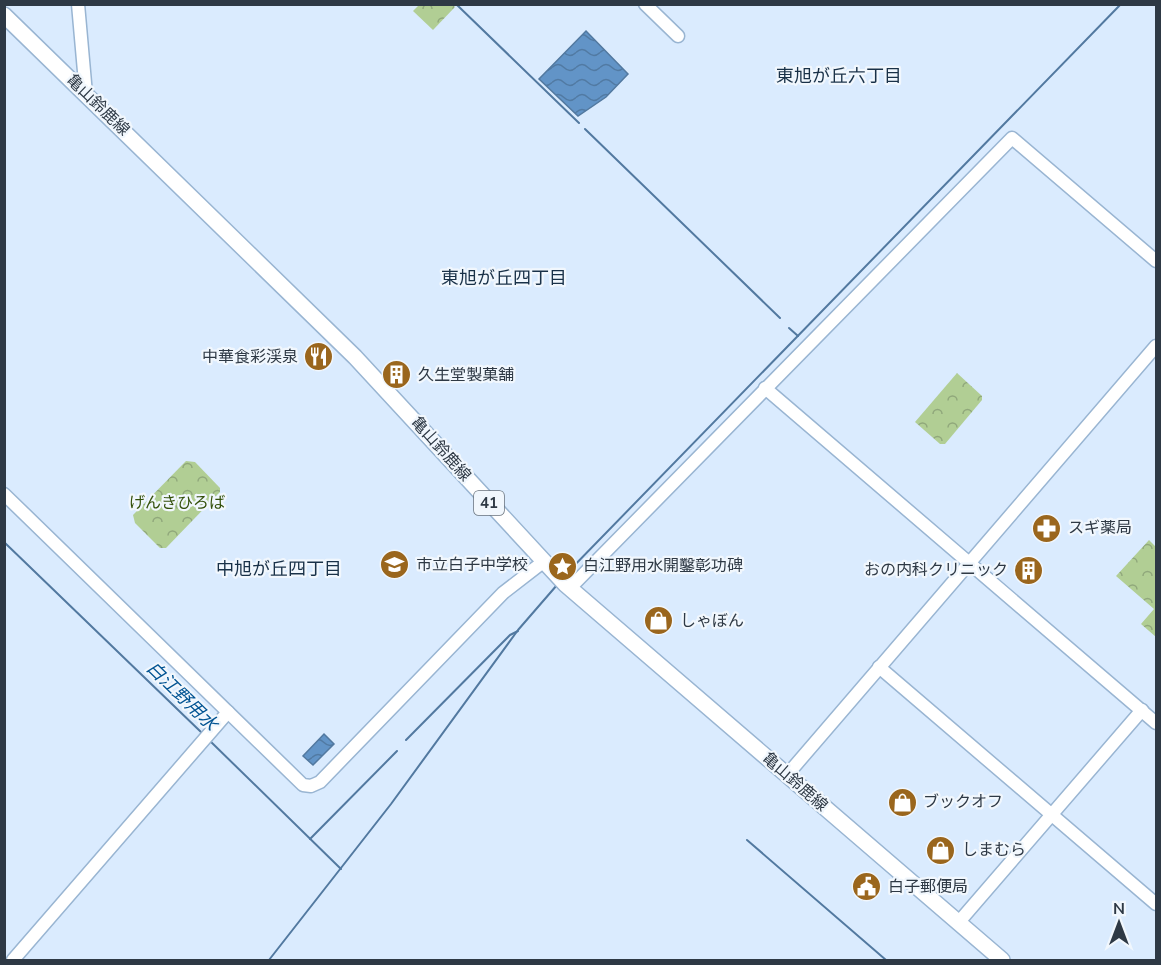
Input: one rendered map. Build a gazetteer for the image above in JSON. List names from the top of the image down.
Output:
{
  "streets": {
    "main road": ["亀山鈴鹿線", "41"]
  },
  "districts": ["東旭が丘六丁目", "東旭が丘四丁目", "中旭が丘四丁目"],
  "water": ["白江野用水"],
  "parks": ["げんきひろば"],
  "places": {
    "restaurant": ["中華食彩渓泉"],
    "building": ["久生堂製菓舗", "おの内科クリニック"],
    "pharmacy": ["スギ薬局"],
    "school or university": ["市立白子中学校"],
    "place": ["白江野用水開鑿彰功碑"],
    "shop": ["しゃぼん", "ブックオフ", "しまむら"],
    "public building": ["白子郵便局"]
  },
  "north": "top"
}
